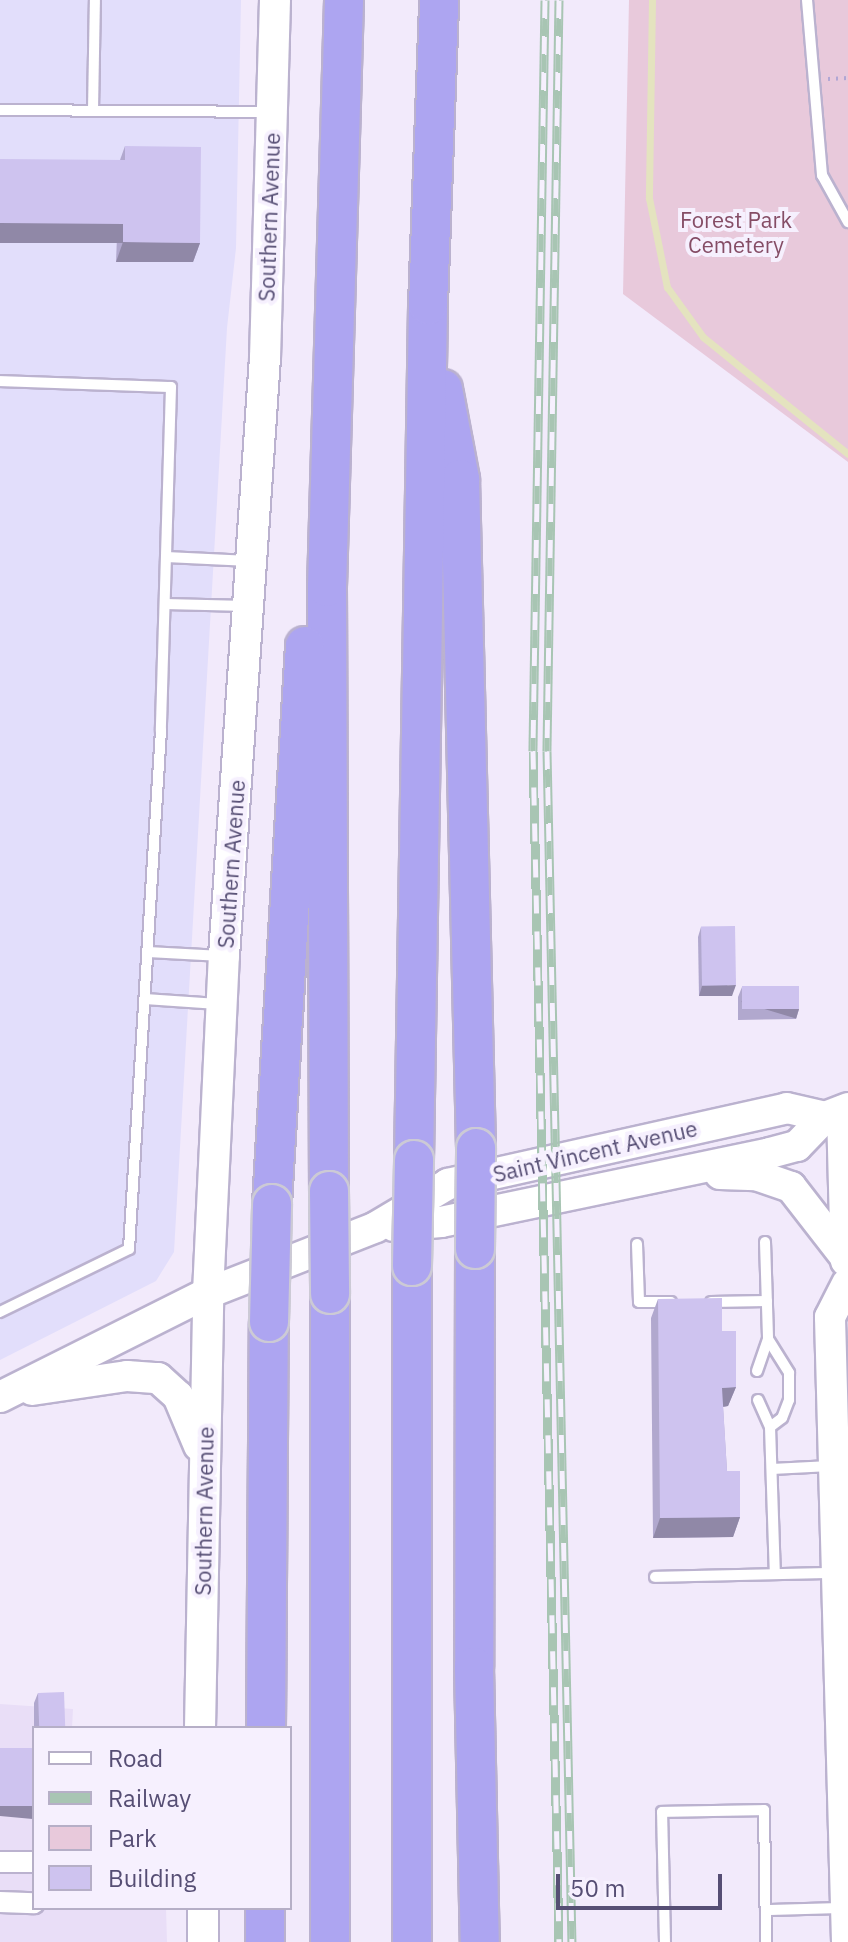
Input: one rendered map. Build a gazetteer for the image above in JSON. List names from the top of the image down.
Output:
{
  "streets": {
    "street": ["Southern Avenue", "Saint Vincent Avenue"]
  },
  "crossings": [
    ["Southern Avenue", "Saint Vincent Avenue"]
  ],
  "parks": ["Forest Park Cemetery"],
  "legend": [
    "Road",
    "Railway",
    "Park",
    "Building"
  ],
  "scale_bar": "50 m"
}
